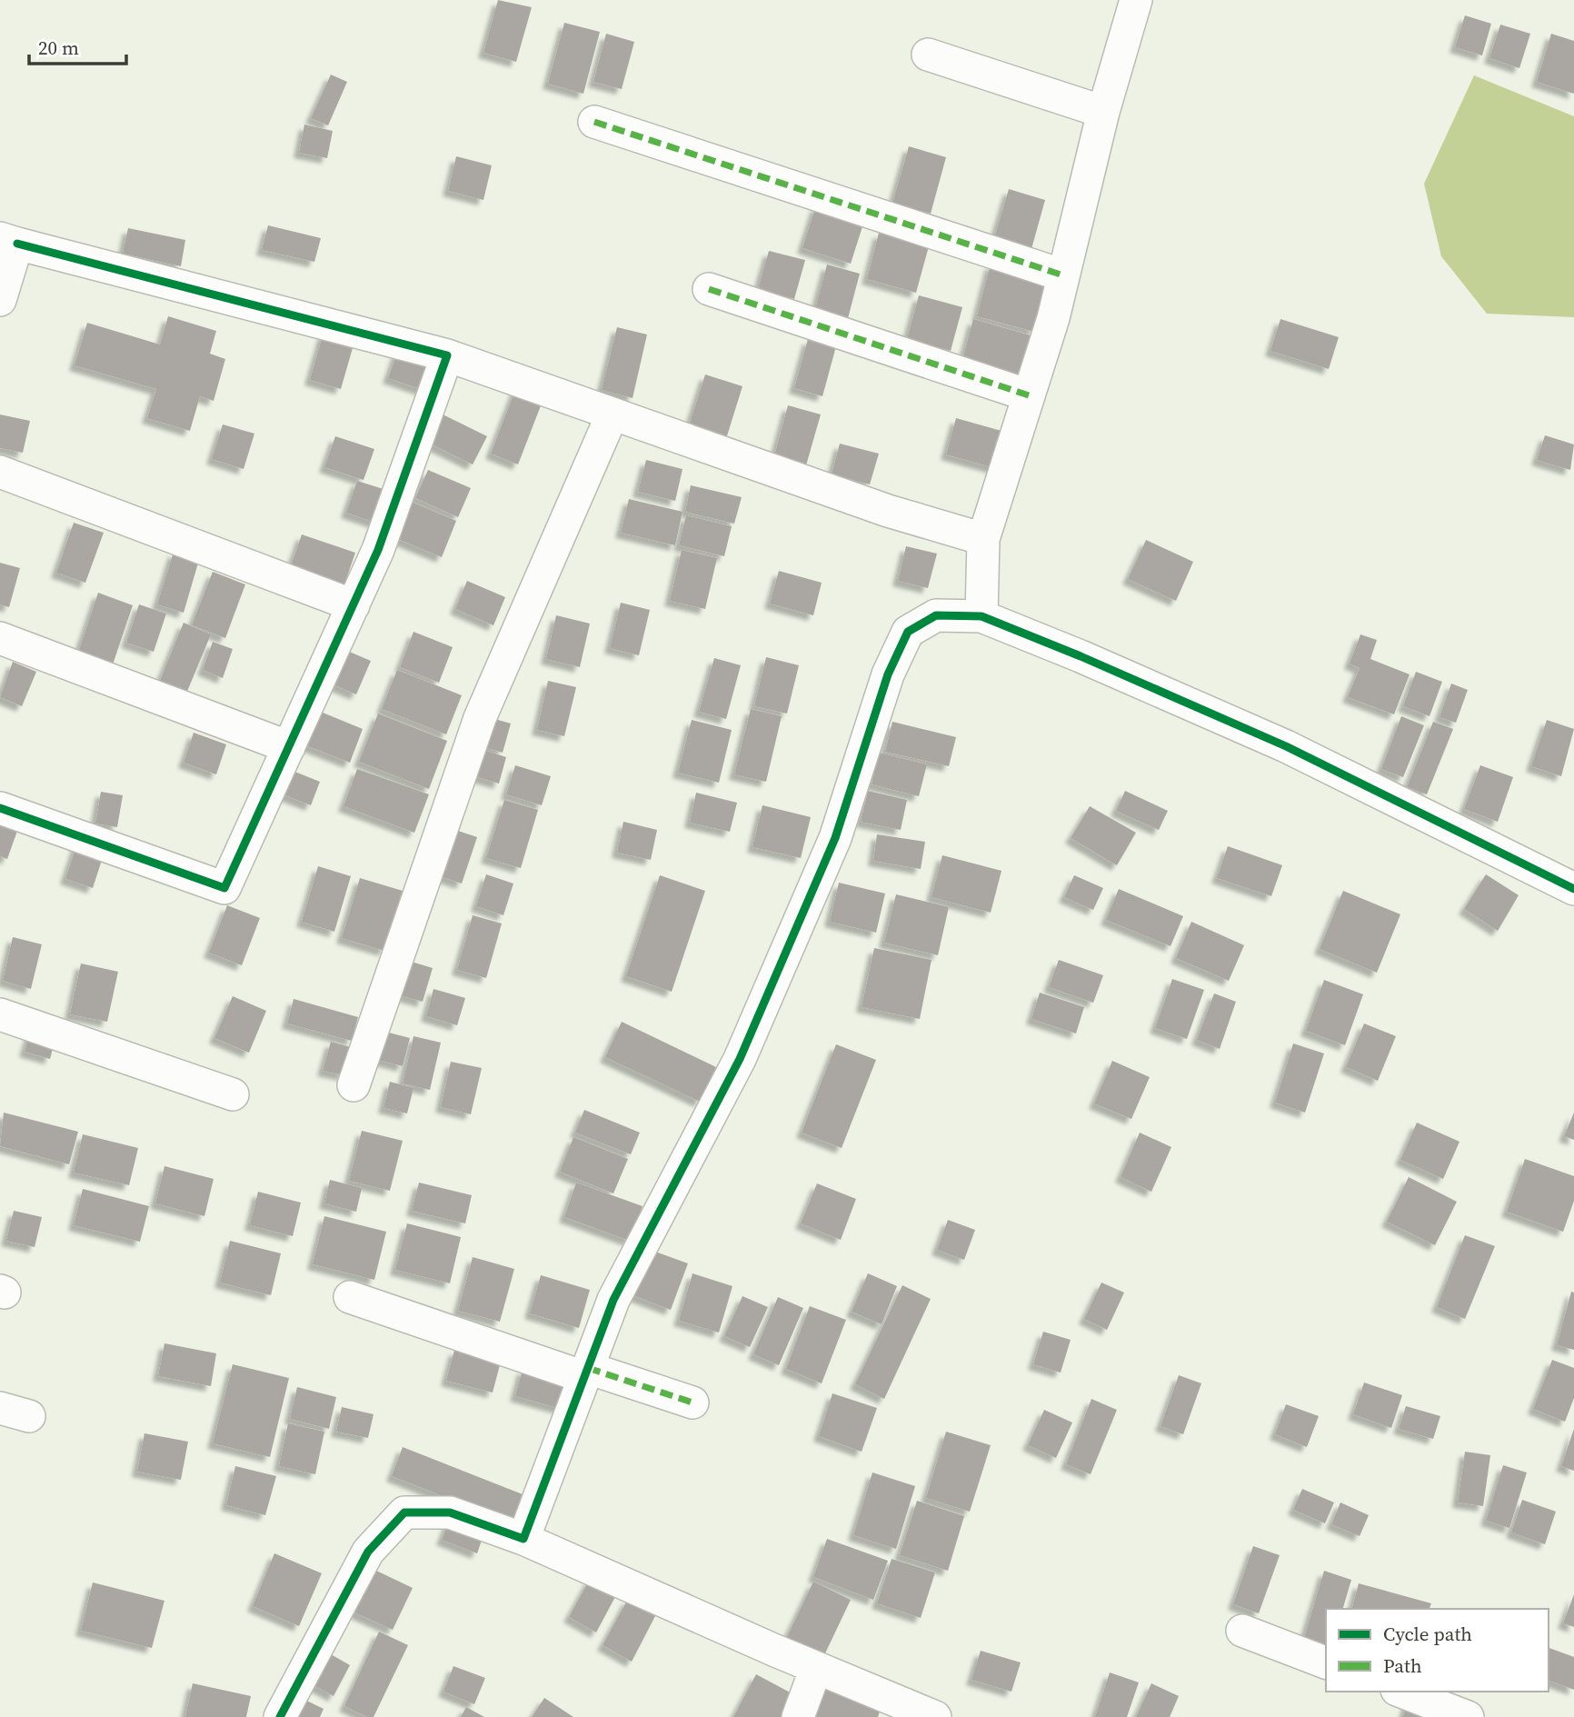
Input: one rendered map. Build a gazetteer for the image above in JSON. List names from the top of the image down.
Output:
{
  "legend": ["Cycle path", "Path"],
  "scale_bar": "20 m"
}
